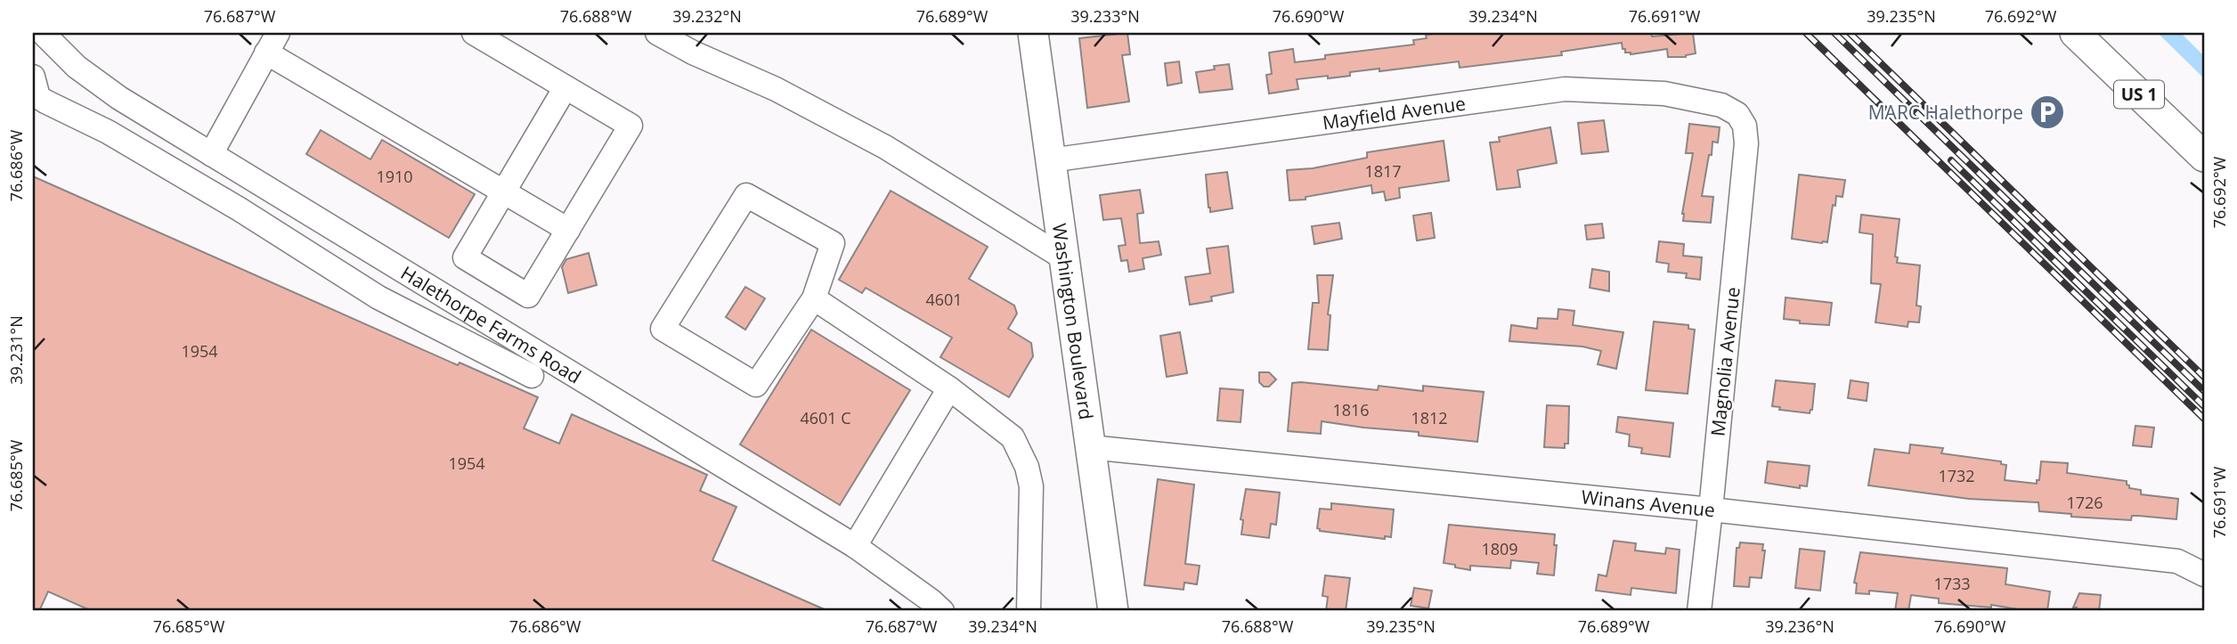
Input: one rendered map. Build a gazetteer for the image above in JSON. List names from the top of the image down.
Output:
{
  "streets": {
    "main road": ["US 1", "Washington Boulevard"],
    "street": [
      "Mayfield Avenue",
      "Halethorpe Farms Road",
      "Magnolia Avenue",
      "Winans Avenue"
    ]
  },
  "crossings": [
    ["Mayfield Avenue", "Washington Boulevard"],
    ["Mayfield Avenue", "Magnolia Avenue"],
    ["Washington Boulevard", "Winans Avenue"],
    ["Magnolia Avenue", "Winans Avenue"]
  ],
  "places": {
    "parking": ["MARC Halethorpe"]
  },
  "house_numbers": [
    "1817",
    "1910",
    "4601",
    "1954",
    "1816",
    "4601 C",
    "1812",
    "1954",
    "1732",
    "1726",
    "1809",
    "1733"
  ],
  "coordinates": [
    "76.687°W",
    "76.688°W",
    "39.232°N",
    "76.689°W",
    "39.233°N",
    "76.690°W",
    "39.234°N",
    "76.691°W",
    "39.235°N",
    "76.692°W",
    "76.686°W",
    "39.231°N",
    "76.685°W",
    "39.236°N"
  ]
}
